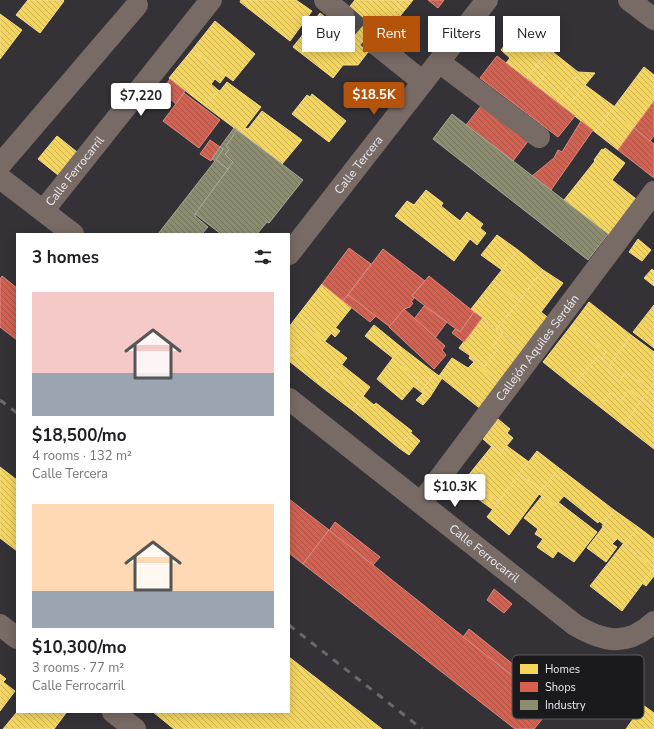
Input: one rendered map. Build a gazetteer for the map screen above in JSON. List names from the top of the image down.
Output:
{
  "streets": {
    "street": ["Calle Tercera", "Calle Ferrocarril", "Callejón Aquiles Serdán"]
  },
  "crossings": [
    ["Calle Ferrocarril", "Callejón Aquiles Serdán"]
  ],
  "legend": ["Homes", "Shops", "Industry"],
  "page": {
    "chip": [
      "Buy",
      "Rent",
      "Filters",
      "New"
    ],
    "price": ["$18.5K", "$7,220", "$10.3K"],
    "heading": "3 homes",
    "list": [
      {
        "name": "$18,500/mo",
        "note": "4 rooms · 132 m² · Calle Tercera"
      },
      {
        "name": "$10,300/mo",
        "note": "3 rooms · 77 m² · Calle Ferrocarril"
      }
    ]
  }
}
